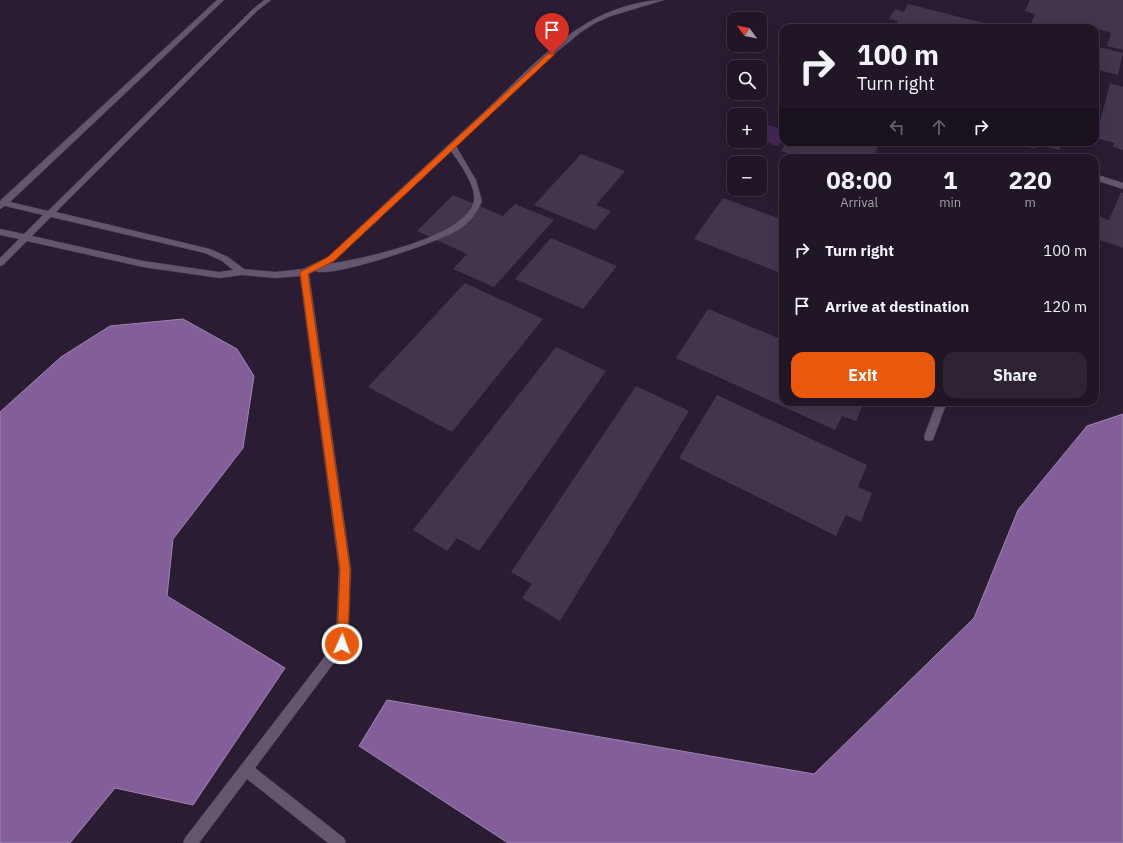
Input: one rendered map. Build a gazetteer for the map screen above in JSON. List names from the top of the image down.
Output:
{
  "north": "top left",
  "page": {
    "map_buttons": ["+", "−"],
    "turn": ["100 m", "Turn right"],
    "eta": [
      "08:00",
      "Arrival",
      "1",
      "min",
      "220",
      "m"
    ],
    "list": [
      {
        "name": "Turn right",
        "value": "100 m"
      },
      {
        "name": "Arrive at destination",
        "value": "120 m"
      }
    ],
    "buttons": ["Exit", "Share"]
  }
}
